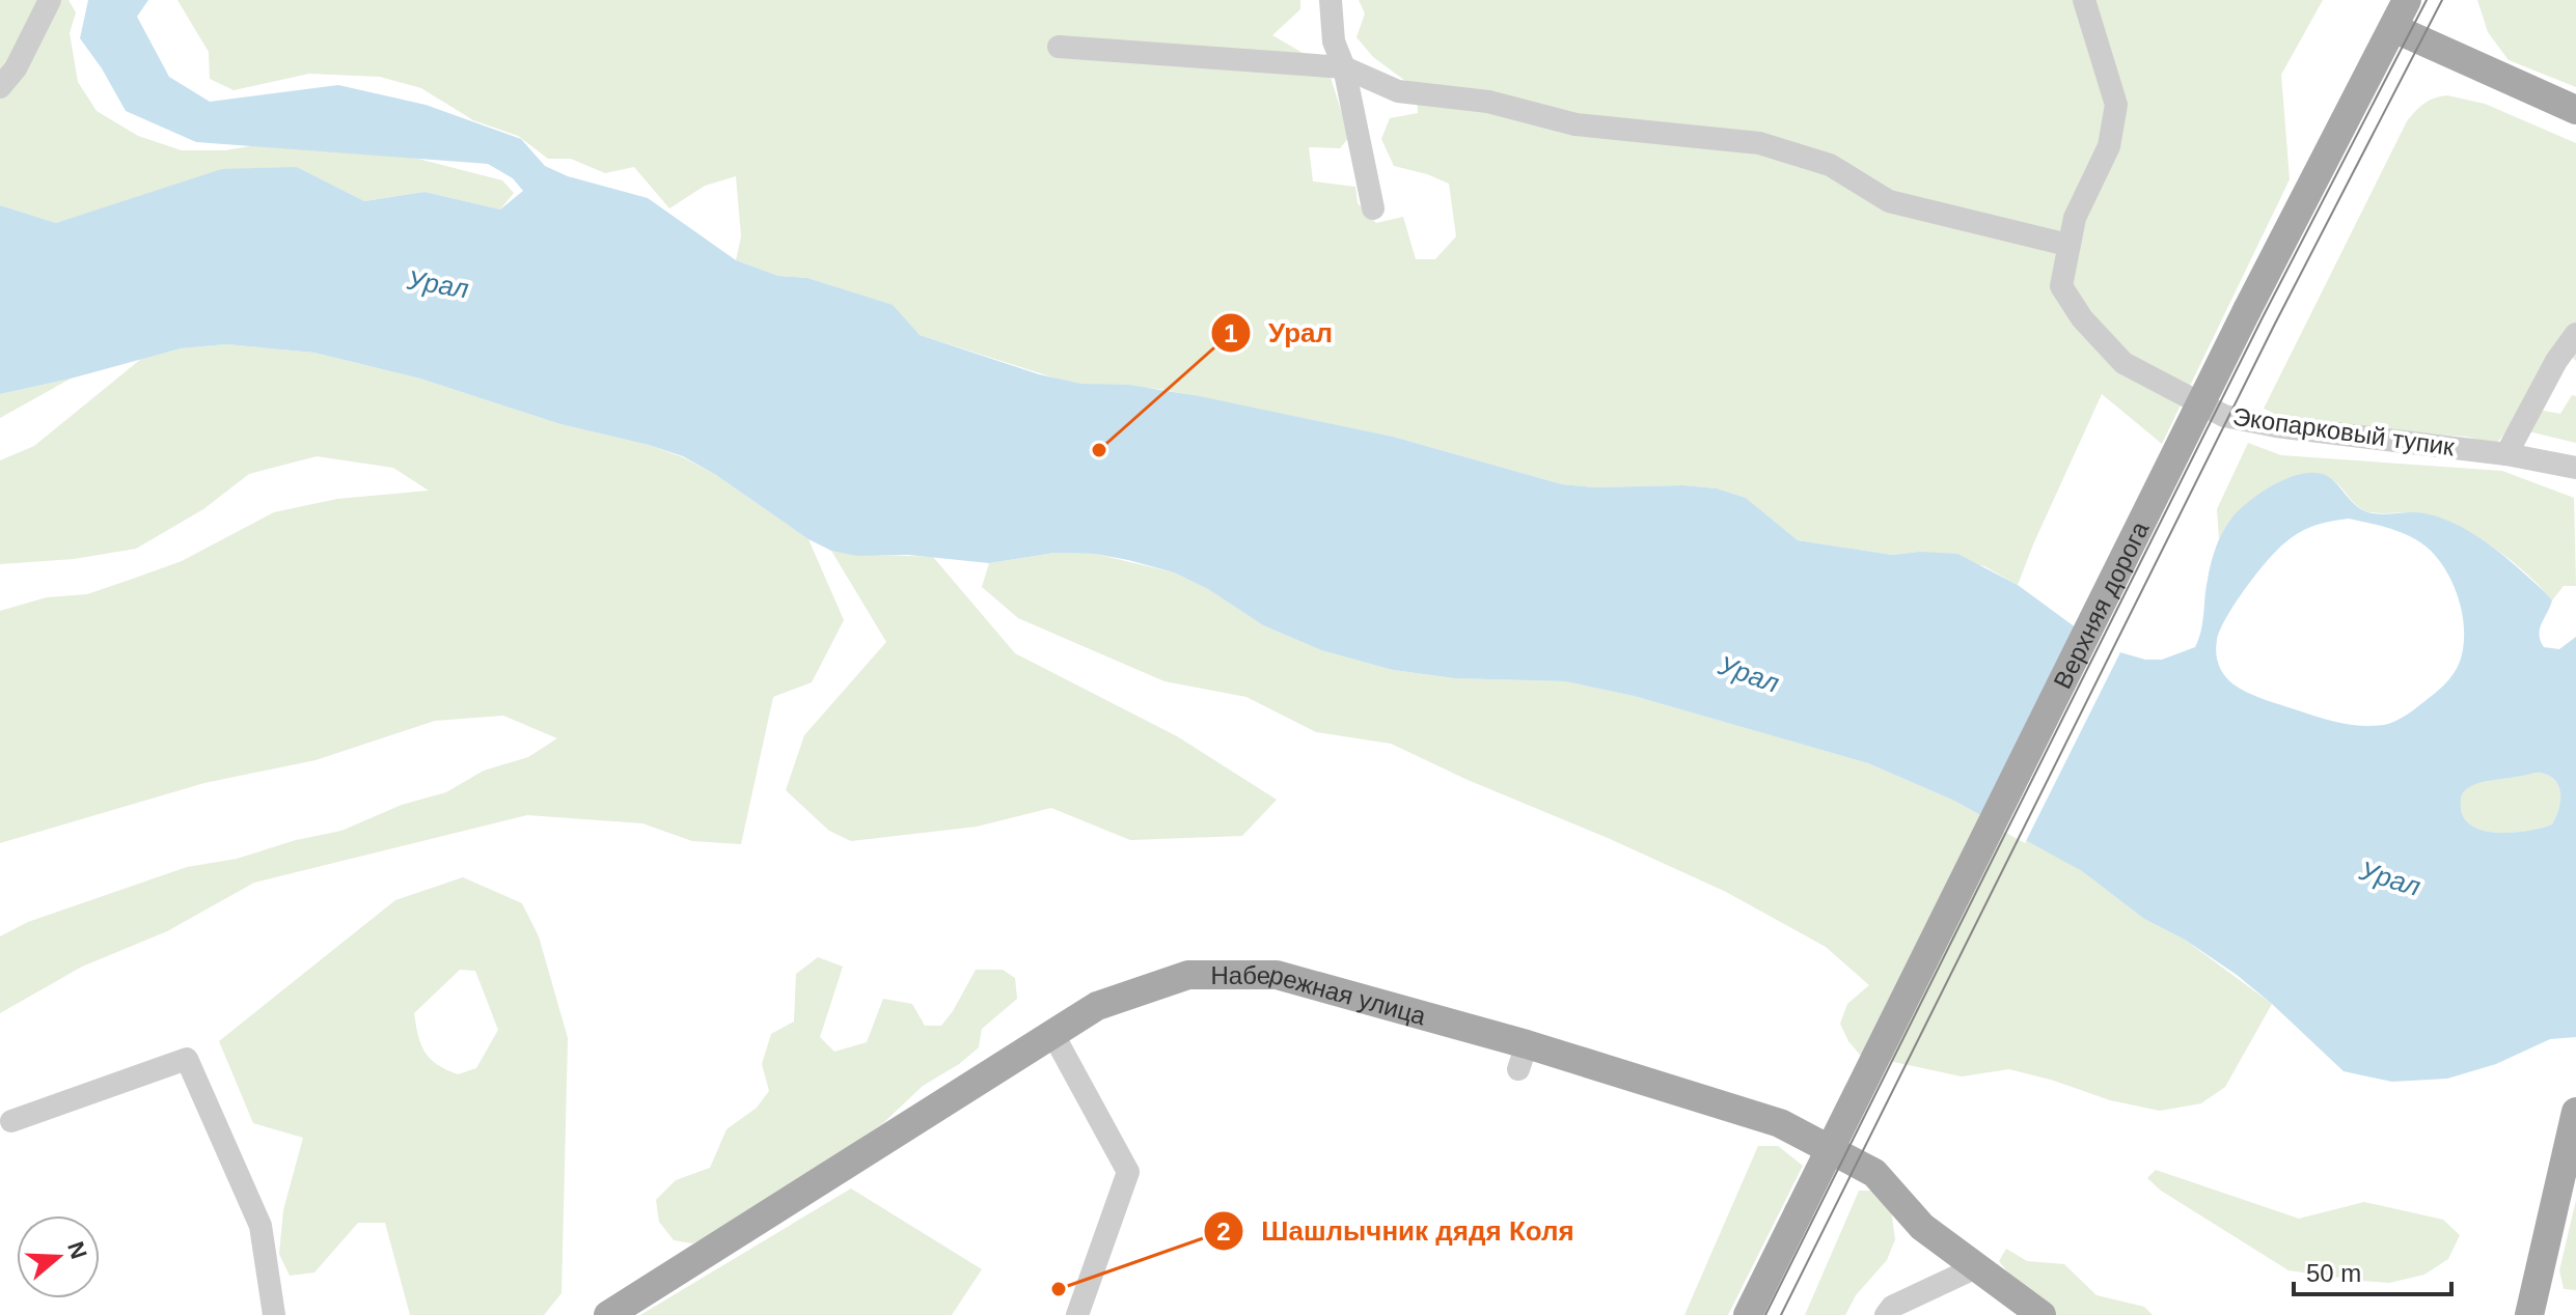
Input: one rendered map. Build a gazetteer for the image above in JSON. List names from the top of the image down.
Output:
{
  "streets": {
    "main road": ["Верхняя дорога", "Набережная улица"],
    "street": ["Экопарковый тупик"]
  },
  "water": ["Урал"],
  "places": ["Урал", "Шашлычник дядя Коля"],
  "scale_bar": "50 m",
  "north": "right"
}
